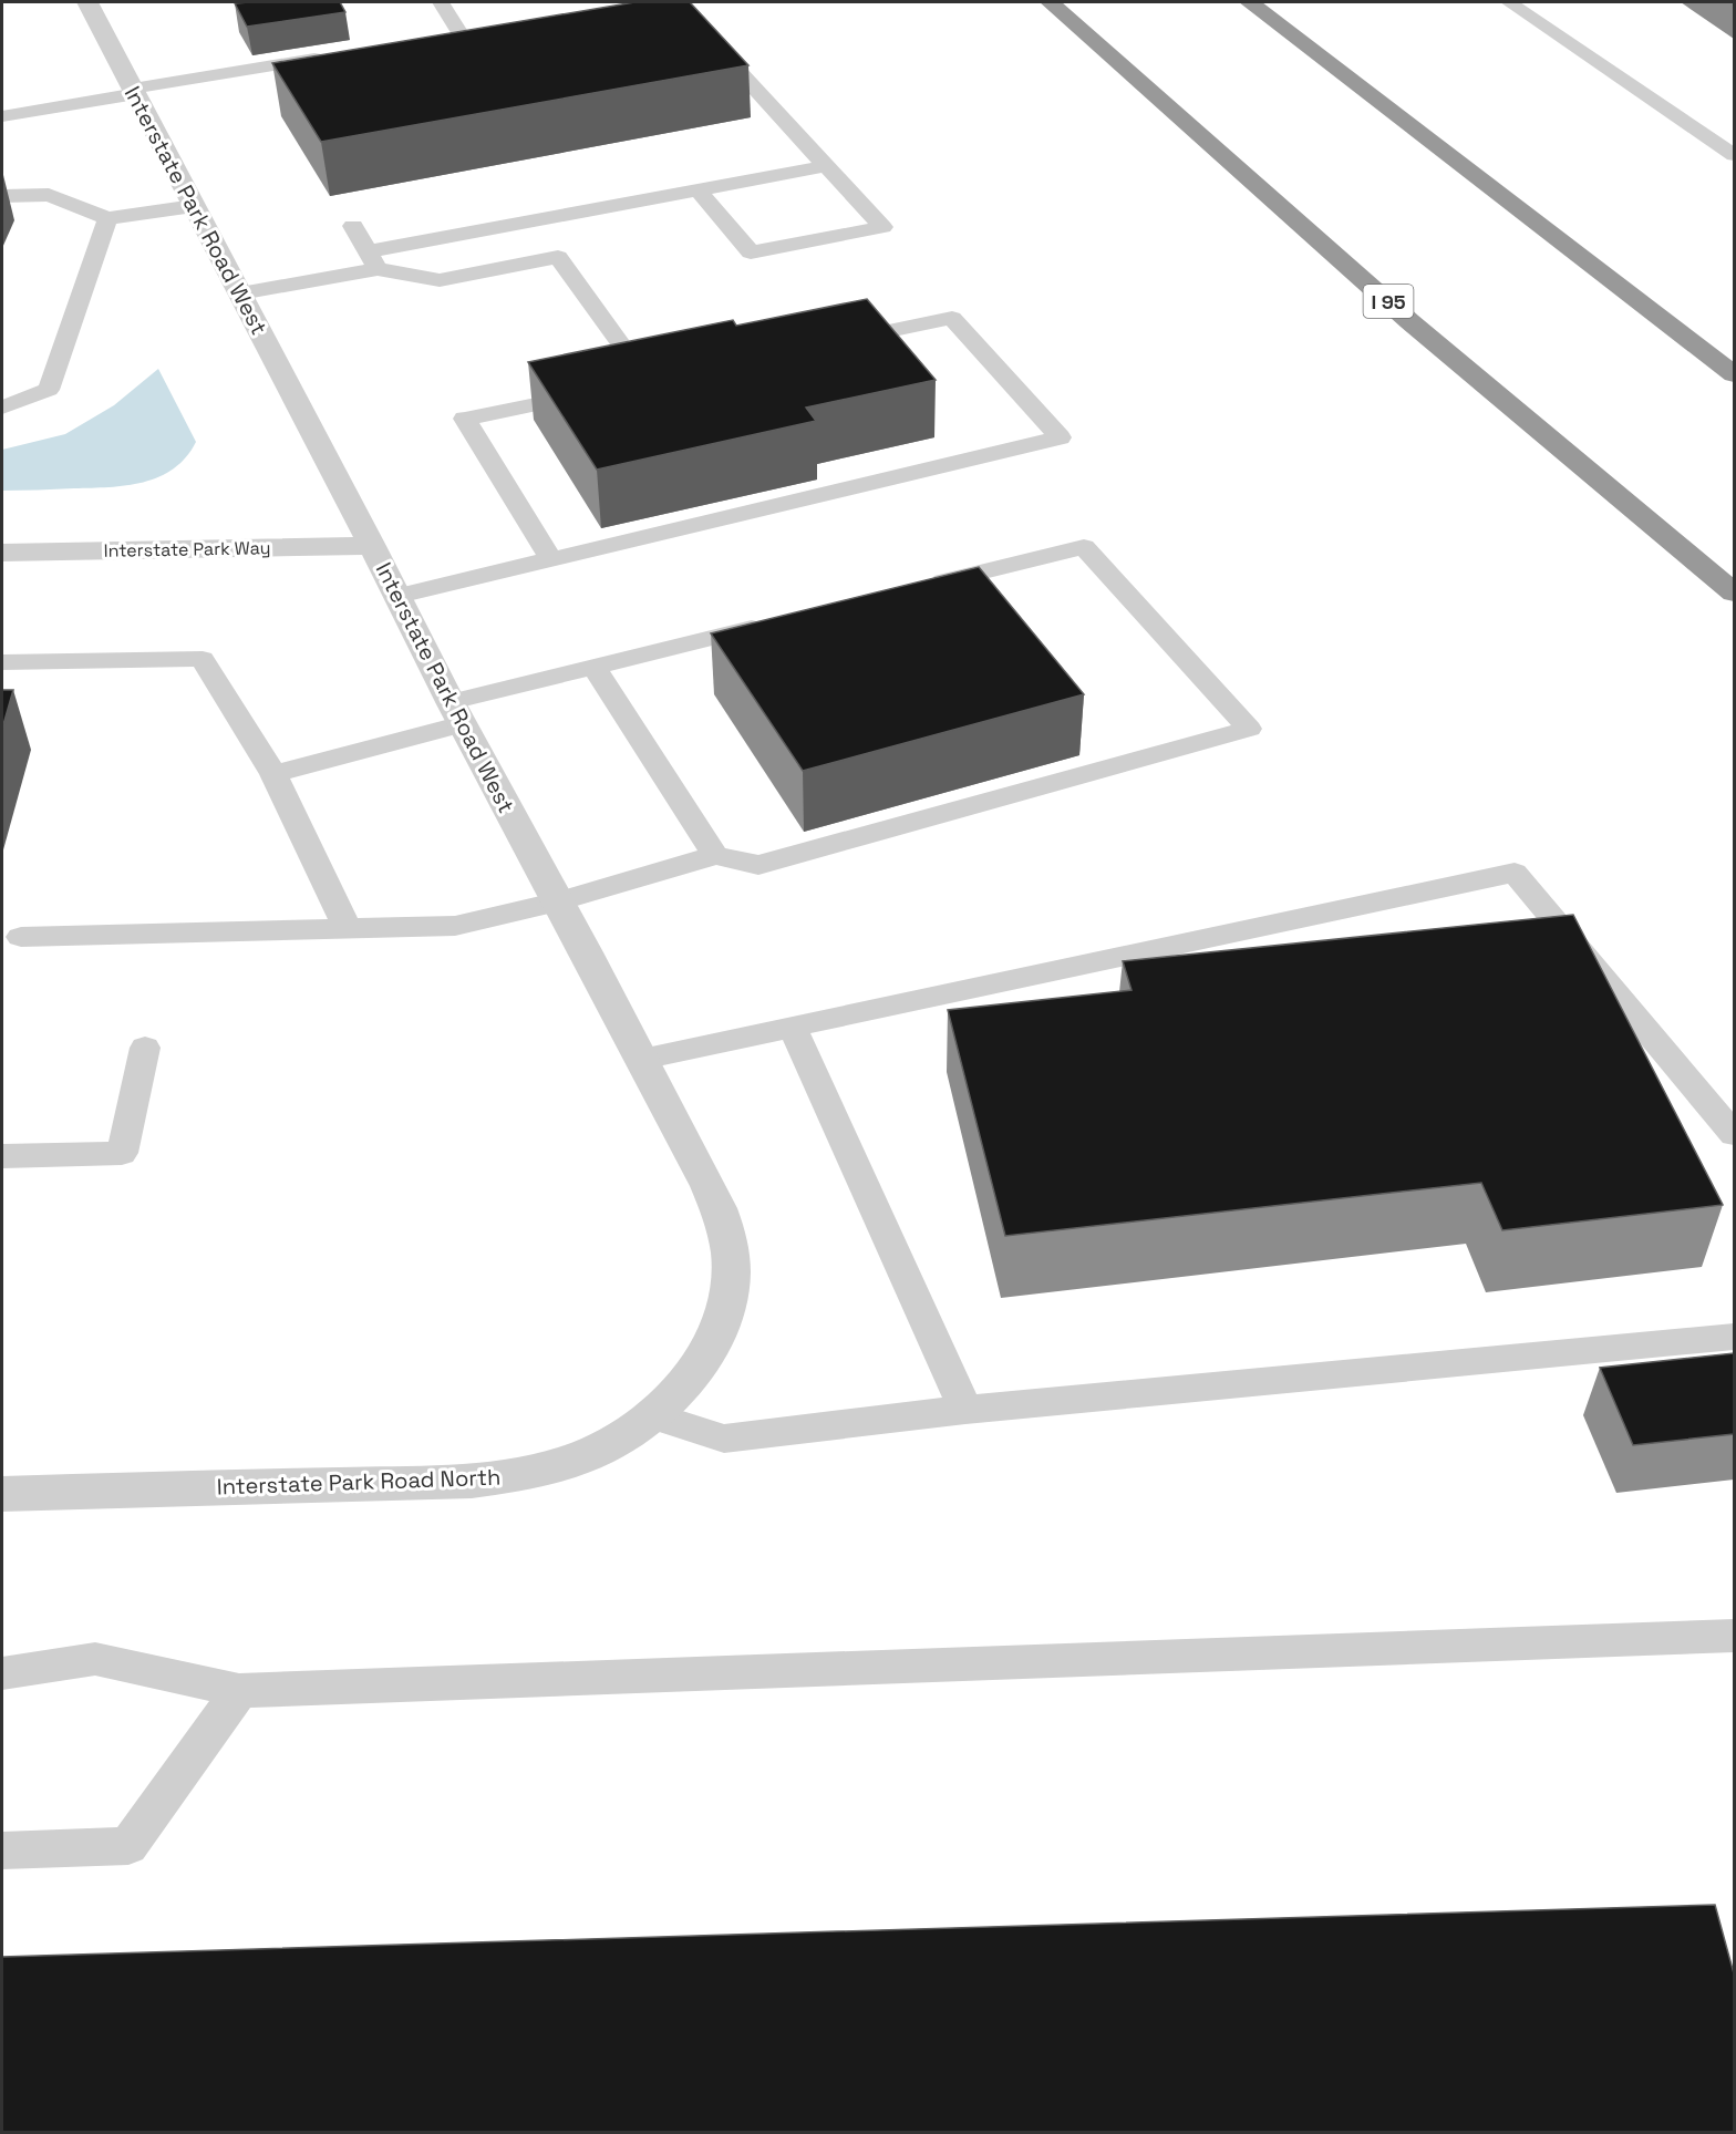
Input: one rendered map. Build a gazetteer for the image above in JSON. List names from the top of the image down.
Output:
{
  "streets": {
    "highway": ["I 95"],
    "street": ["Interstate Park Road West", "Interstate Park Way", "Interstate Park Road North"]
  },
  "crossings": [
    ["Interstate Park Road West", "Interstate Park Way"],
    ["Interstate Park Road West", "Interstate Park Road North"]
  ]
}
